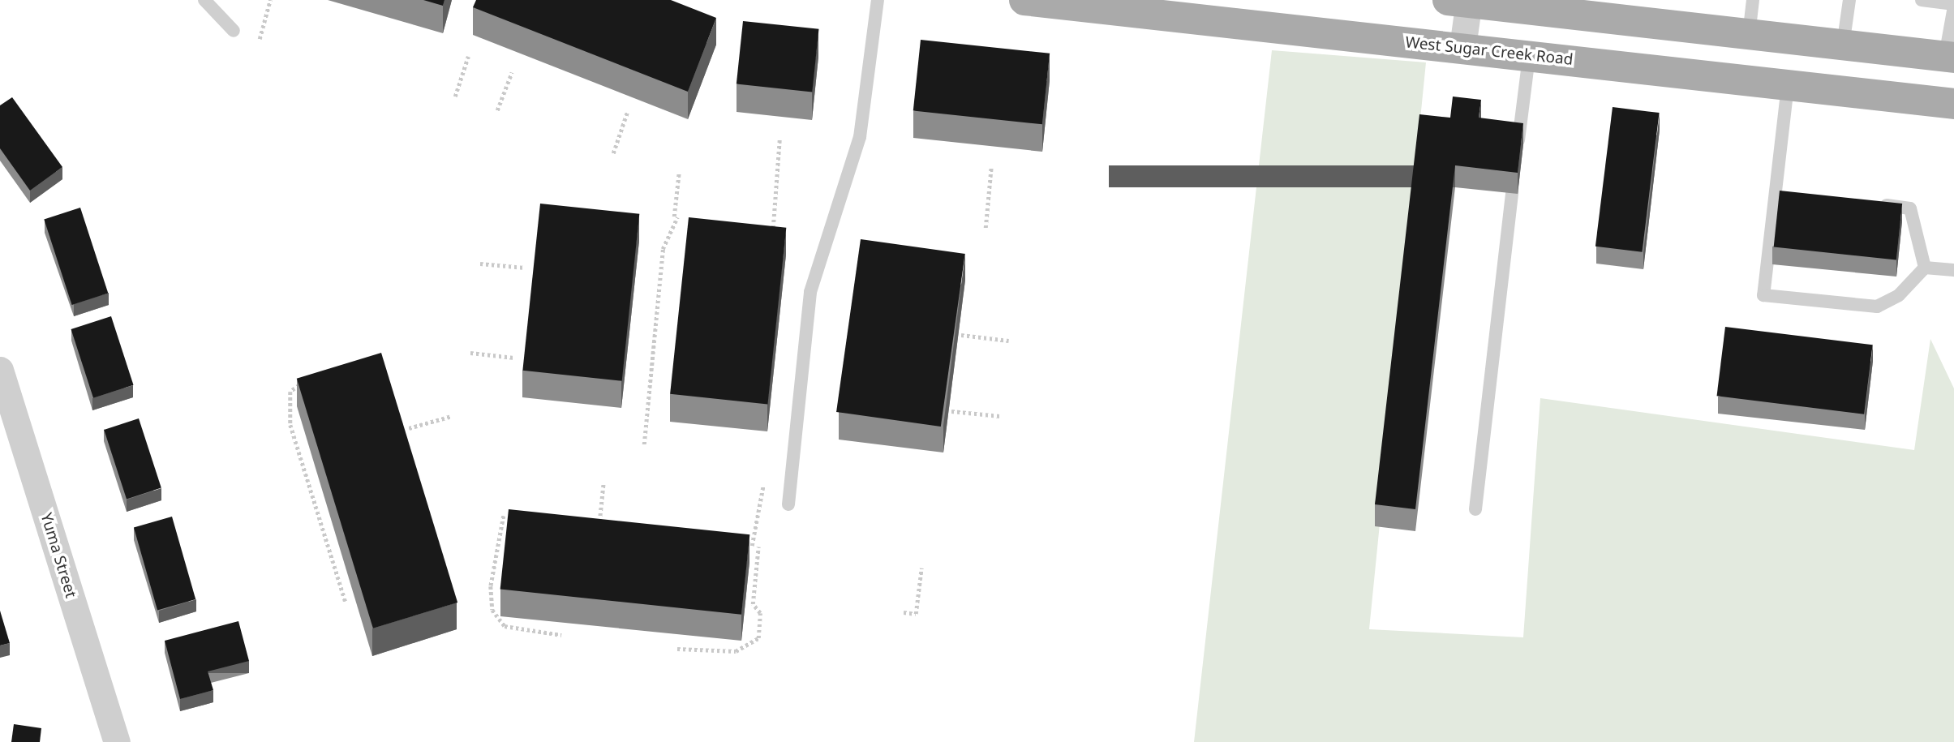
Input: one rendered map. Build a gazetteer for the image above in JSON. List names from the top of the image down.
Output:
{
  "streets": {
    "main road": ["West Sugar Creek Road"],
    "street": ["Yuma Street"]
  }
}
